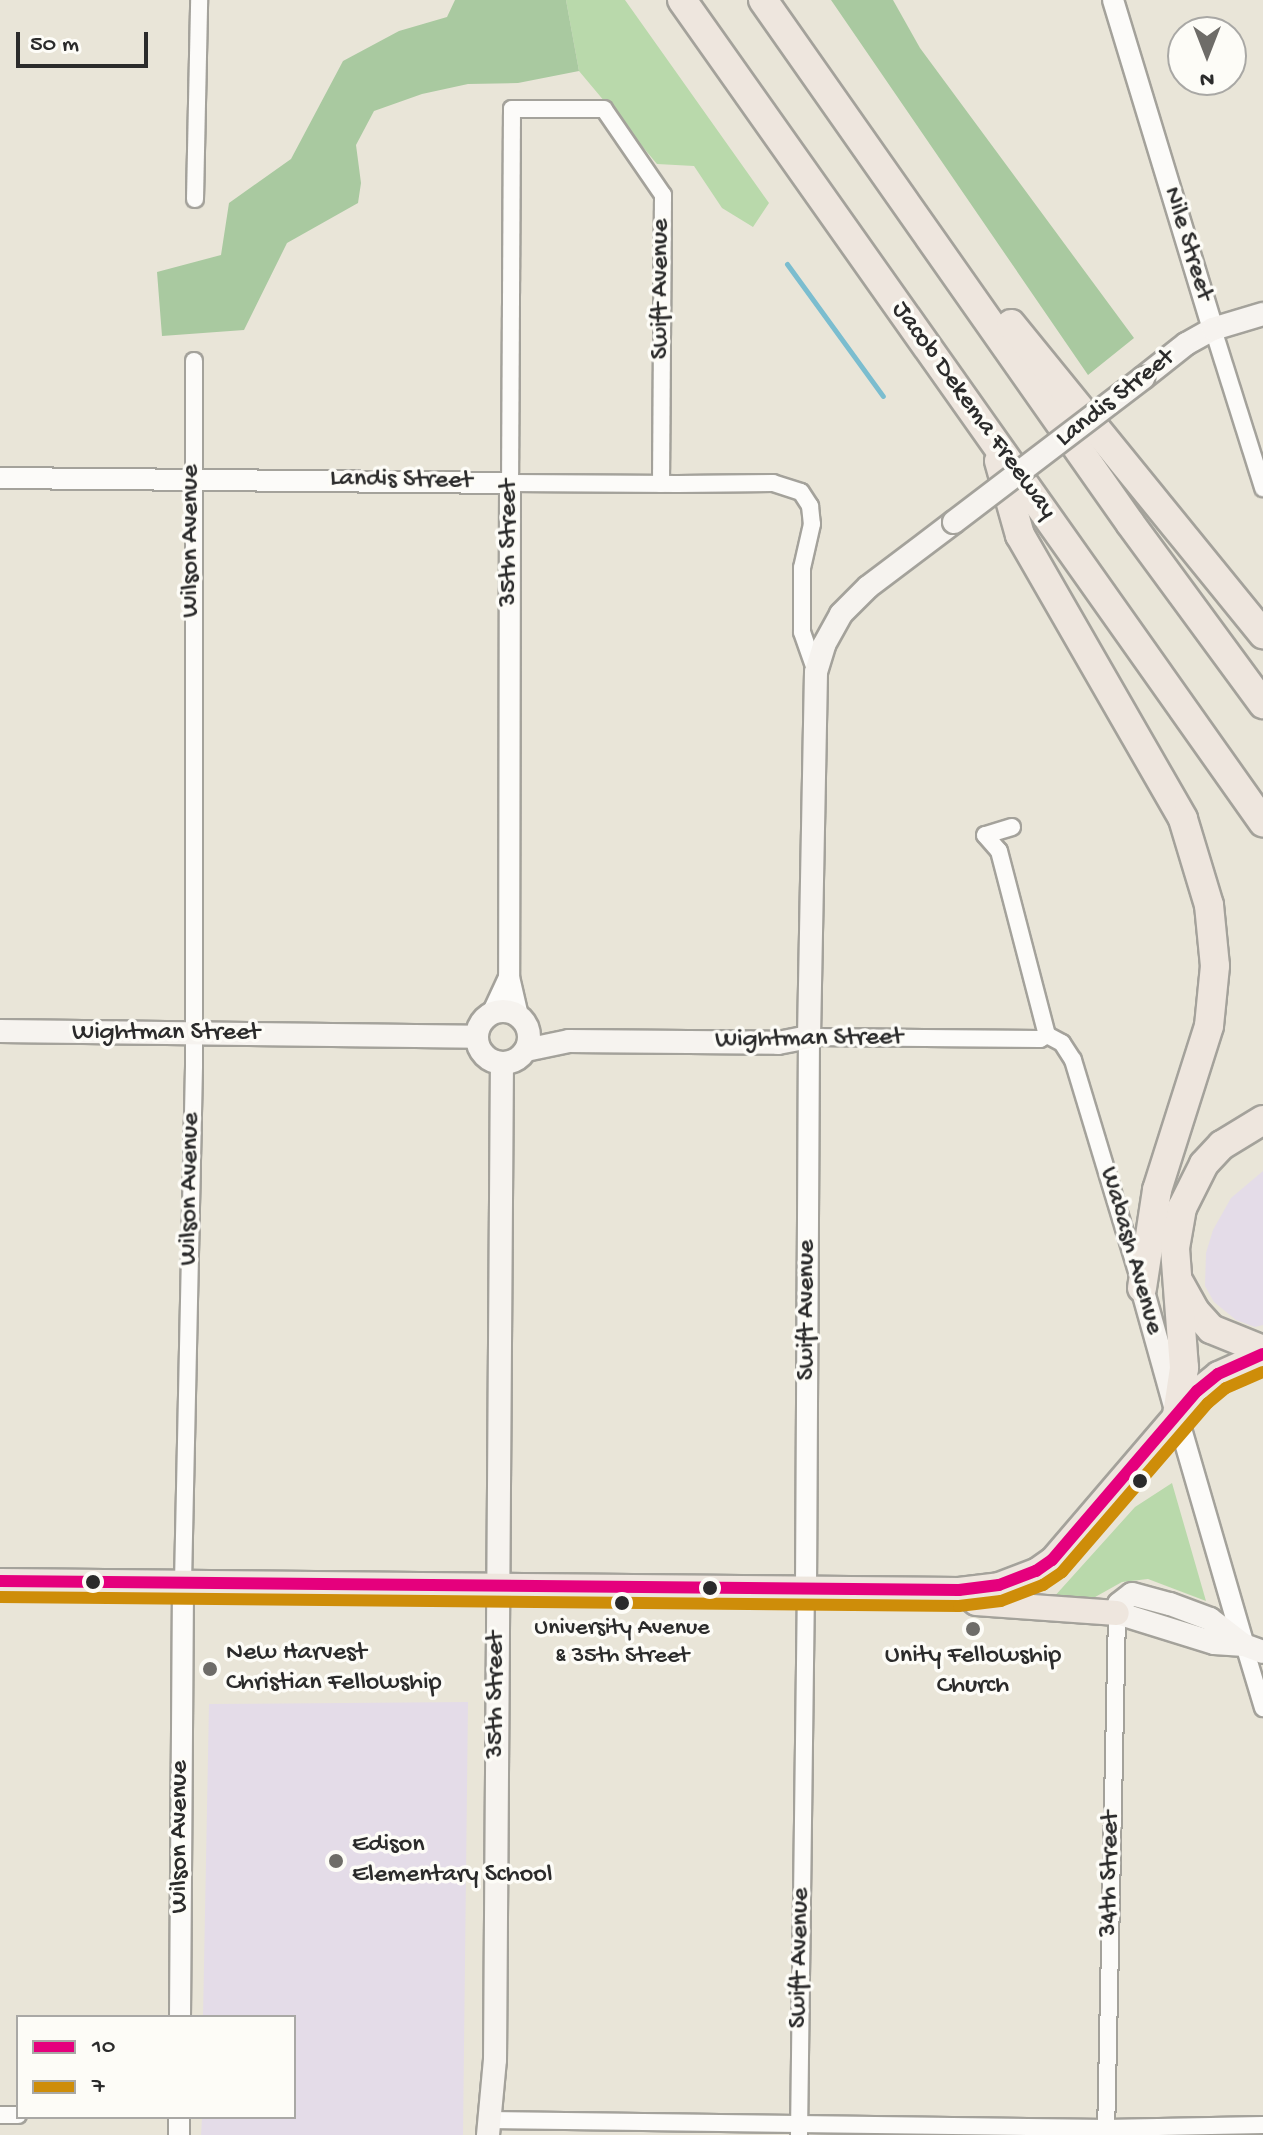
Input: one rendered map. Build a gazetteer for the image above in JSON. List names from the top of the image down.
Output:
{
  "streets": {
    "highway": ["Jacob Dekema Freeway"],
    "main road": [
      "Swift Avenue",
      "Landis Street",
      "35th Street",
      "Wightman Street",
      "Wabash Avenue"
    ],
    "street": ["Nile Street", "Wilson Avenue", "34th Street"]
  },
  "crossings": [
    ["Nile Street", "Landis Street"],
    ["Swift Avenue", "Landis Street"],
    ["Swift Avenue", "35th Street"],
    ["Swift Avenue", "Wightman Street"],
    ["Landis Street", "Wilson Avenue"],
    ["Landis Street", "35th Street"],
    ["Wilson Avenue", "Wightman Street"],
    ["35th Street", "Wightman Street"],
    ["Wightman Street", "Wabash Avenue"]
  ],
  "places": [
    "University Avenue & 35th Street",
    "Unity Fellowship Church",
    "New Harvest Christian Fellowship",
    "Edison Elementary School"
  ],
  "lines": ["transit line 10", "transit line 7"],
  "legend": ["10", "7"],
  "scale_bar": "50 m",
  "north": "bottom"
}
